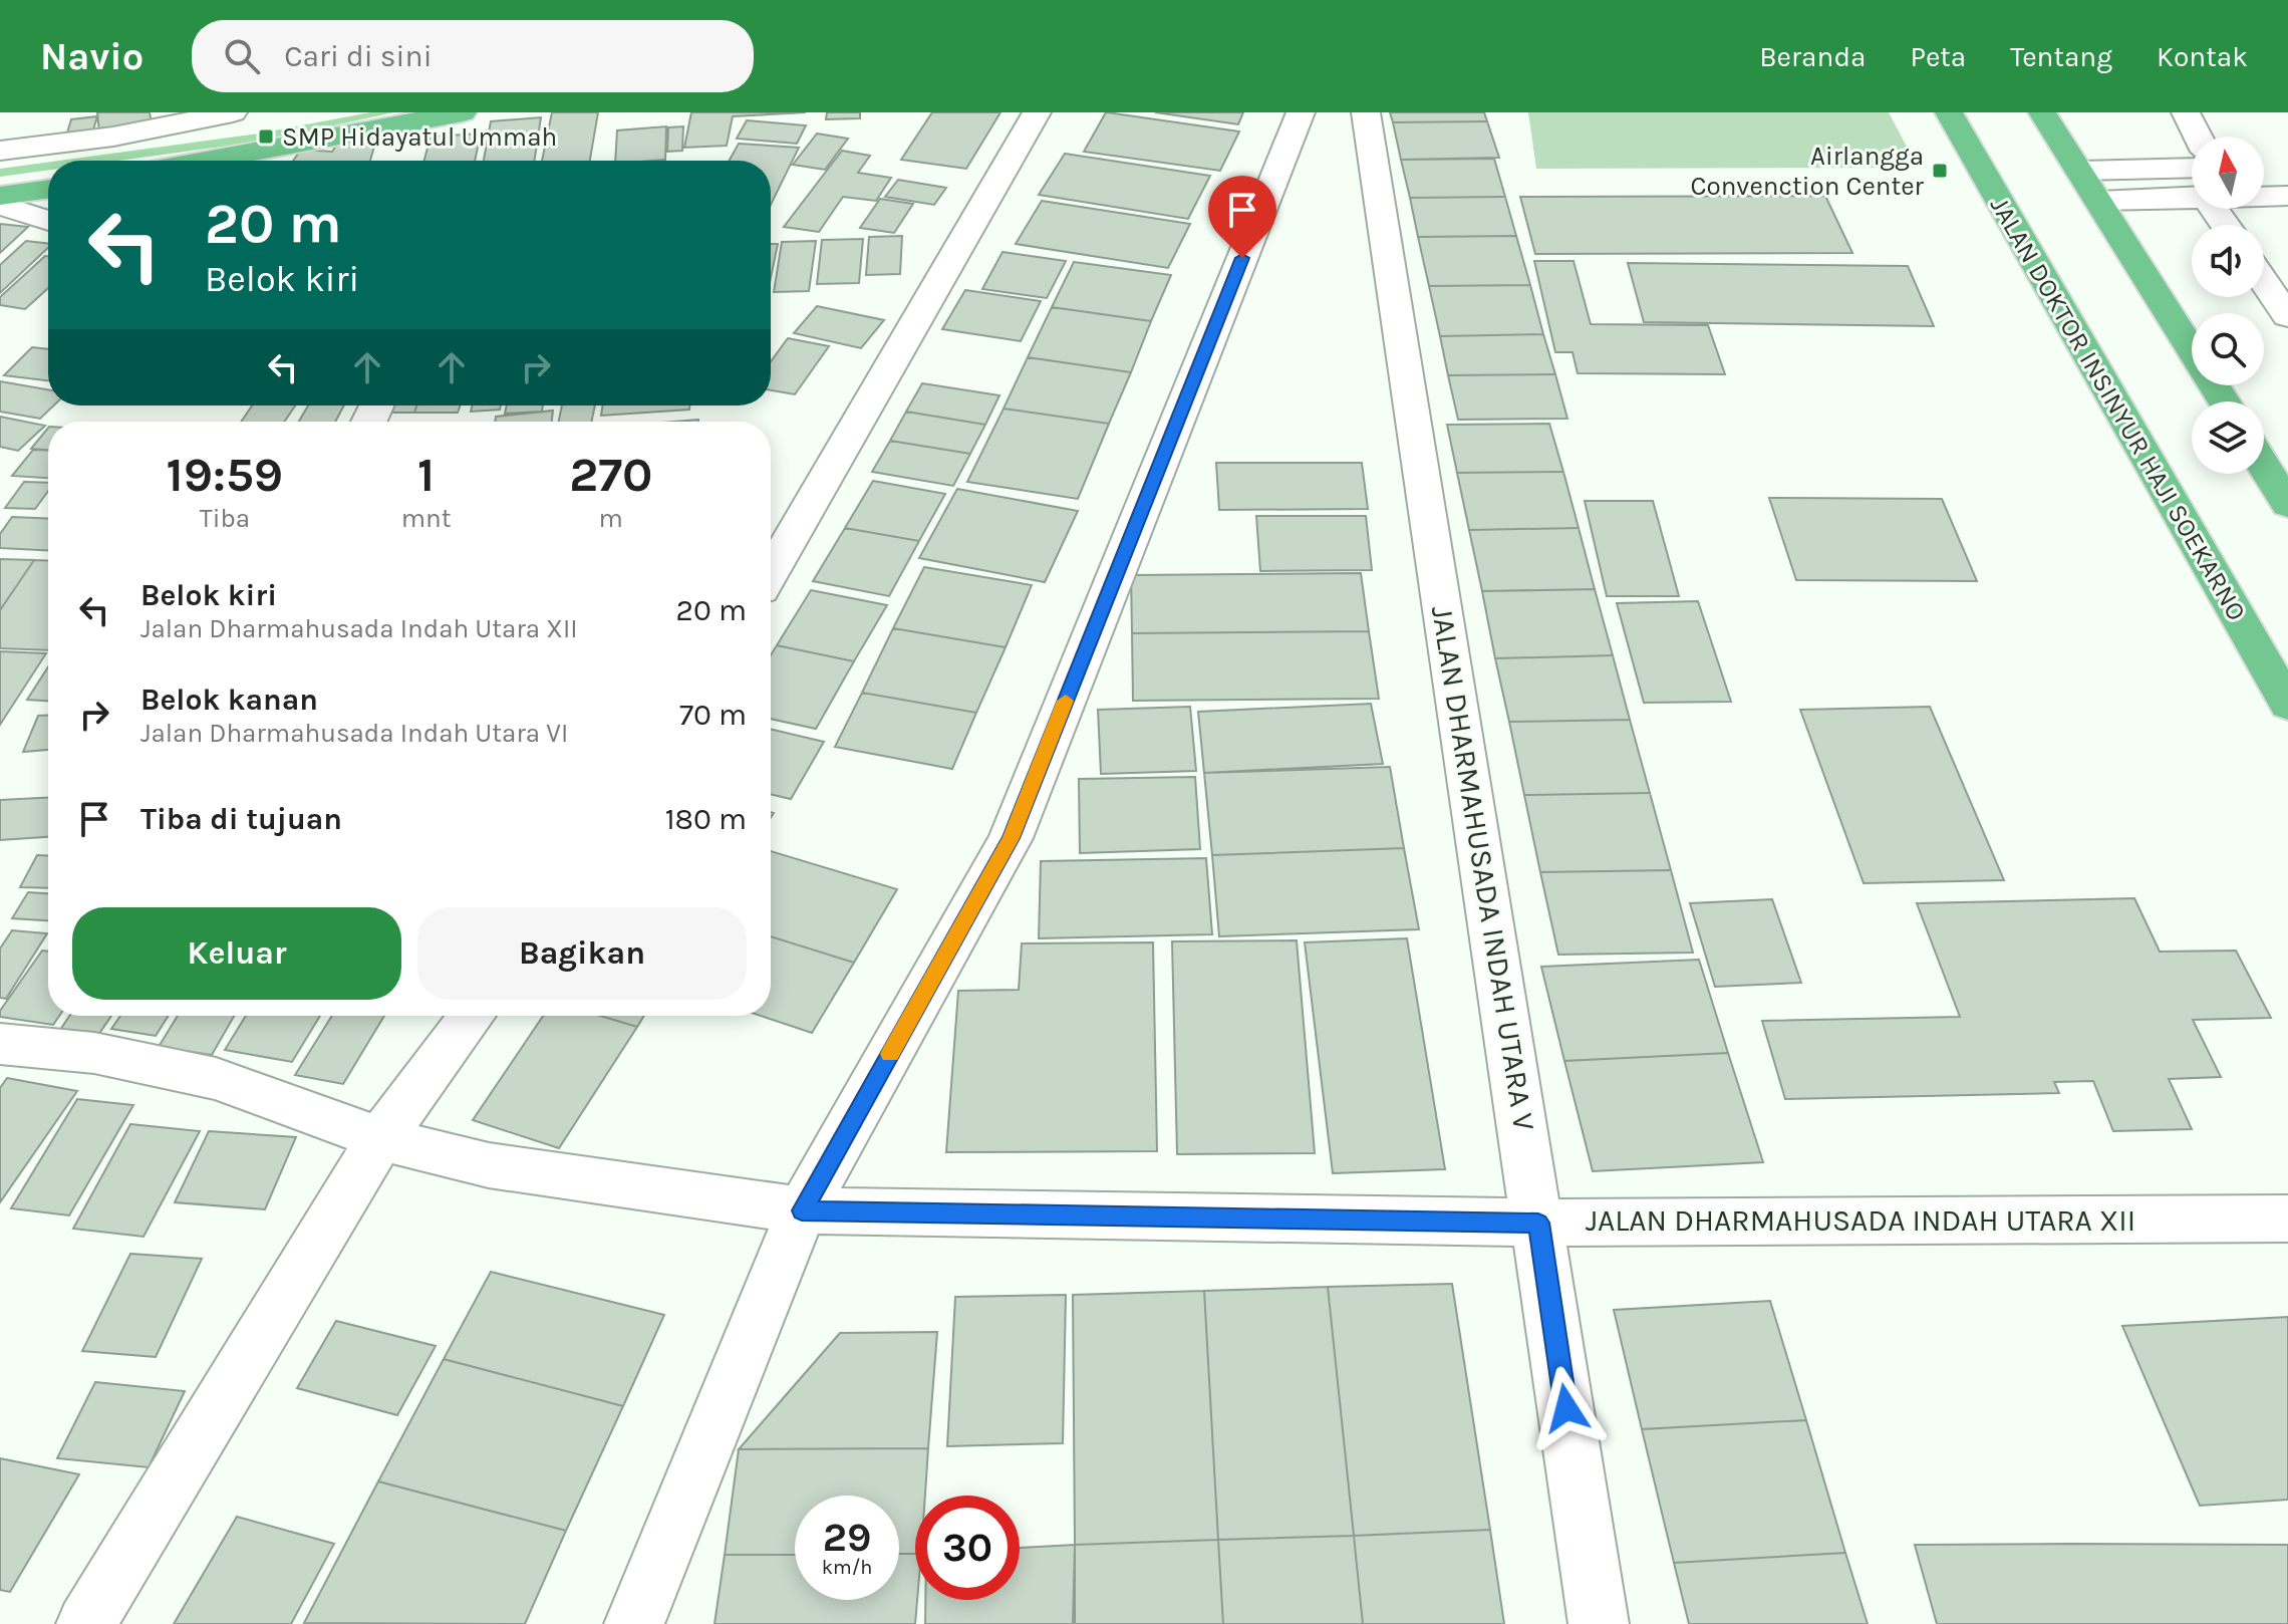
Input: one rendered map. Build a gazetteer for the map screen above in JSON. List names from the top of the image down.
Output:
{
  "streets": {
    "main road": ["JALAN DOKTOR INSINYUR HAJI SOEKARNO"],
    "street": ["JALAN DHARMAHUSADA INDAH UTARA V", "JALAN DHARMAHUSADA INDAH UTARA XII"]
  },
  "crossings": [
    ["JALAN DHARMAHUSADA INDAH UTARA V", "JALAN DHARMAHUSADA INDAH UTARA XII"]
  ],
  "places": {
    "transit": ["SMP Hidayatul Ummah", "Airlangga Convenction Center"]
  },
  "north": "top",
  "page": {
    "header": "Navio",
    "search": "Cari di sini",
    "nav": [
      "Beranda",
      "Peta",
      "Tentang",
      "Kontak"
    ],
    "turn": ["20 m", "Belok kiri"],
    "eta": [
      "19:59",
      "Tiba",
      "1",
      "mnt",
      "270",
      "m"
    ],
    "list": [
      {
        "name": "Belok kiri",
        "note": "Jalan Dharmahusada Indah Utara XII",
        "value": "20 m"
      },
      {
        "name": "Belok kanan",
        "note": "Jalan Dharmahusada Indah Utara VI",
        "value": "70 m"
      },
      {
        "name": "Tiba di tujuan",
        "value": "180 m"
      }
    ],
    "buttons": ["Keluar", "Bagikan"],
    "speed": "29 km/h",
    "limit": "30"
  }
}
